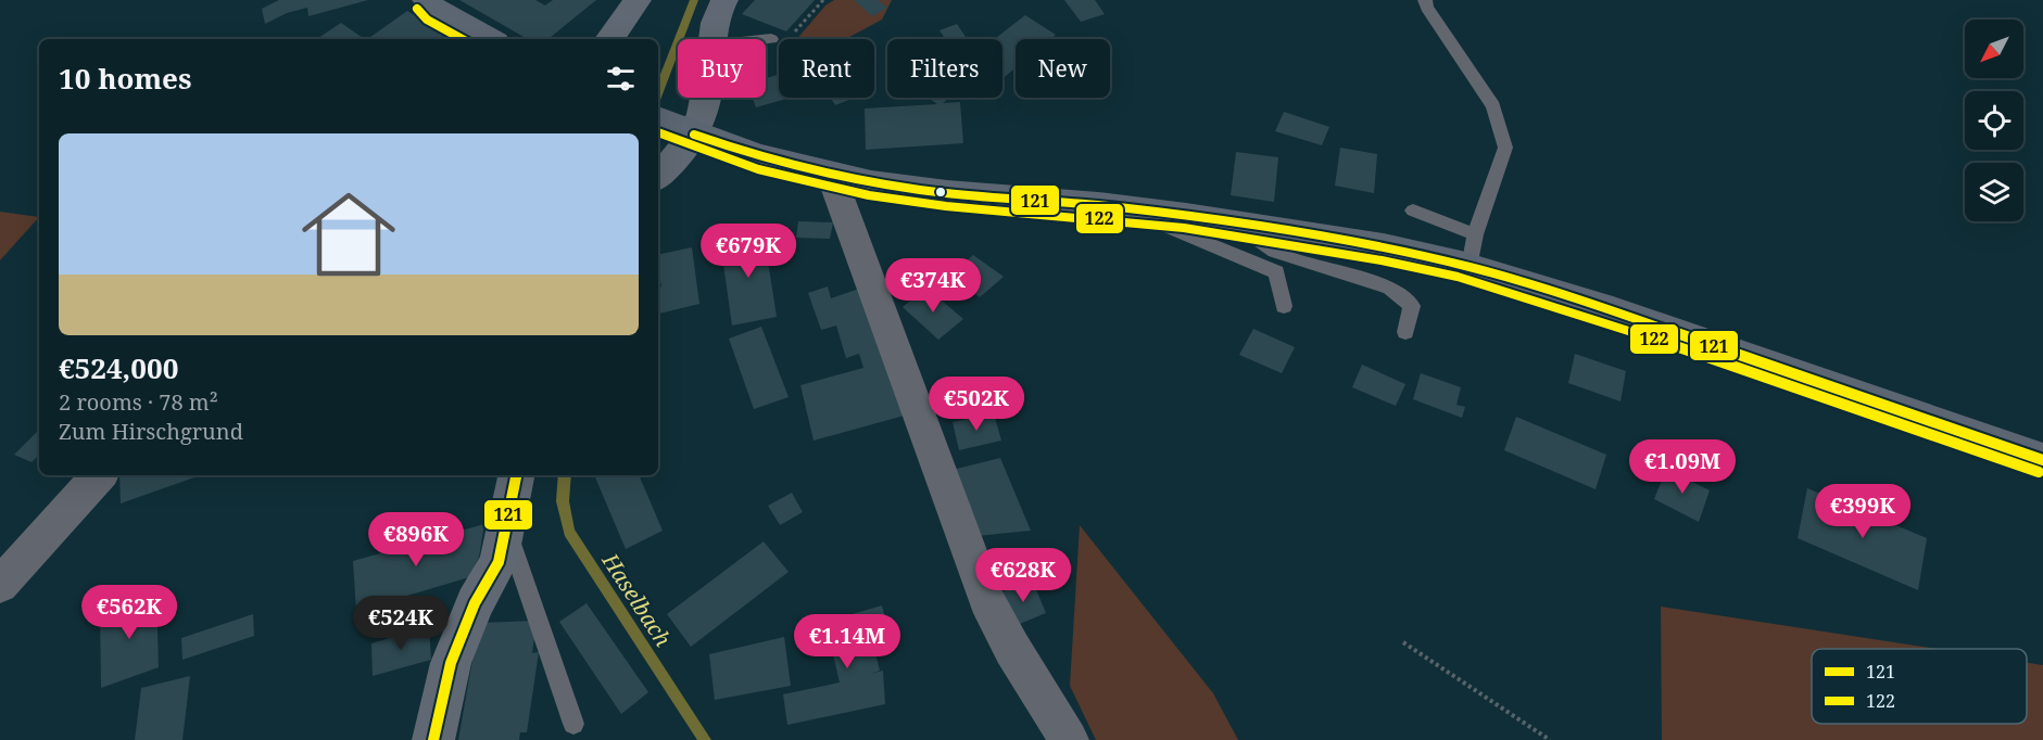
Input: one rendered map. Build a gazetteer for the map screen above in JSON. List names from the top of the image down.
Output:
{
  "water": ["Haselbach"],
  "lines": ["transit line 122", "transit line 121"],
  "legend": ["121", "122"],
  "north": "bottom left",
  "page": {
    "chip": [
      "Buy",
      "Rent",
      "Filters",
      "New"
    ],
    "heading": "10 homes",
    "list": [
      {
        "name": "€524,000",
        "note": "2 rooms · 78 m² · Zum Hirschgrund"
      }
    ],
    "price": [
      "€679K",
      "€374K",
      "€502K",
      "€1.09M",
      "€399K",
      "€896K",
      "€628K",
      "€562K",
      "€524K",
      "€1.14M"
    ]
  }
}
